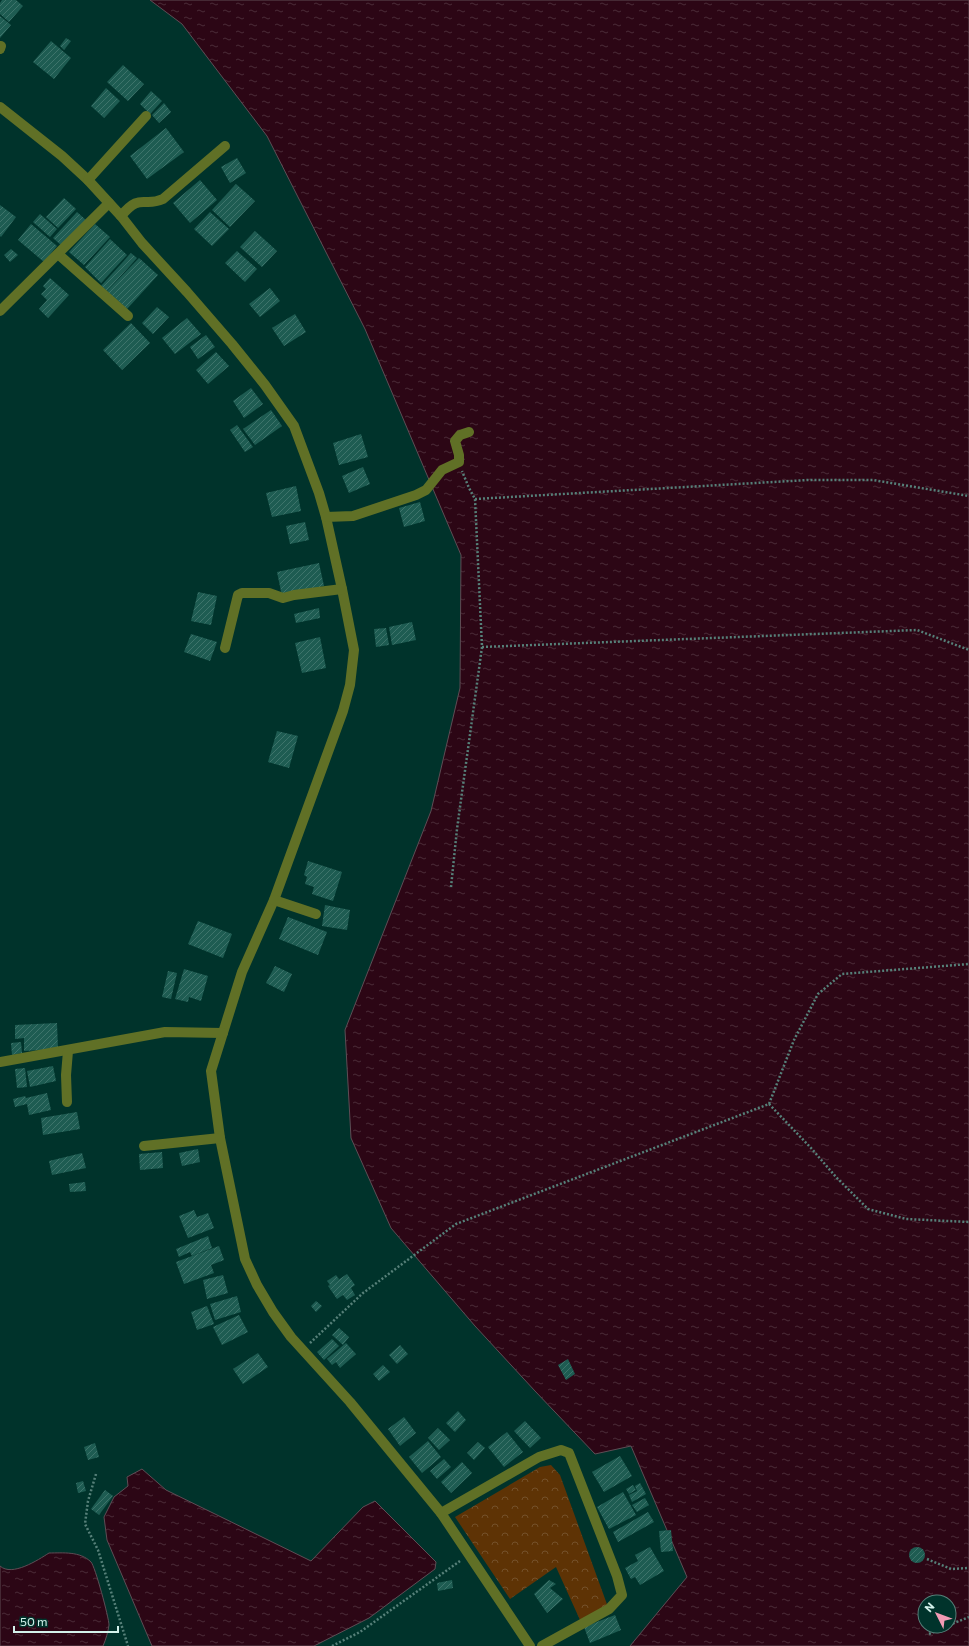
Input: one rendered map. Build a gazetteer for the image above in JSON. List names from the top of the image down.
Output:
{
  "scale_bar": "50 m",
  "north": "top left"
}
